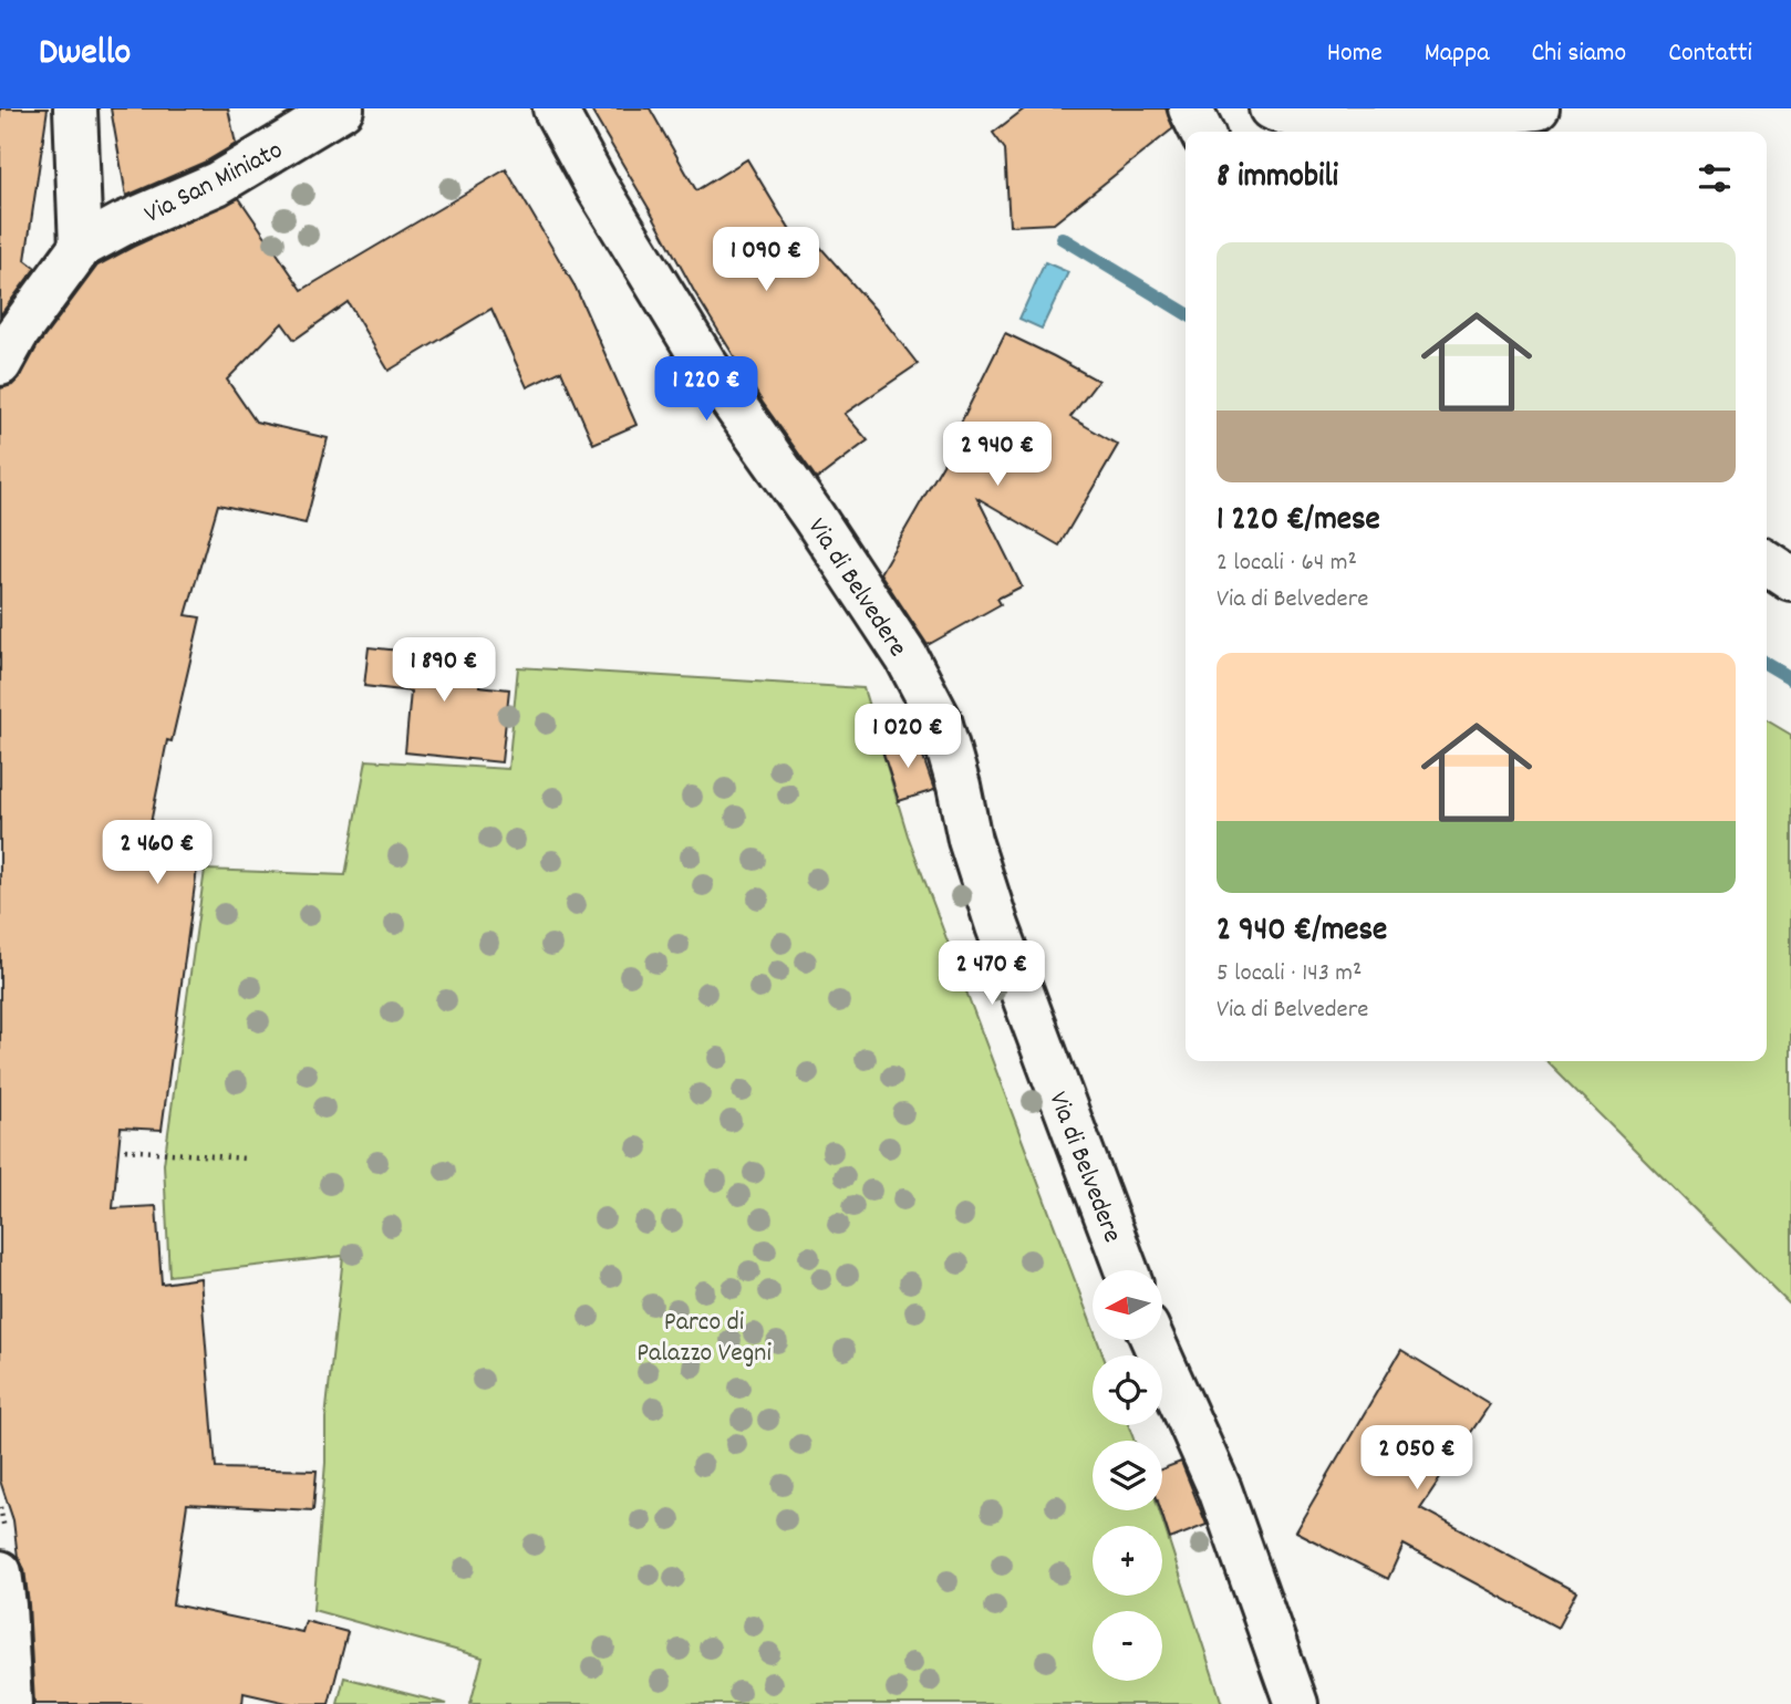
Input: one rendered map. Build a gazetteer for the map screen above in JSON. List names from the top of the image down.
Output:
{
  "streets": {
    "street": ["Via San Miniato", "Via di Belvedere"]
  },
  "parks": ["Parco di Palazzo Vegni"],
  "north": "left",
  "page": {
    "header": "Dwello",
    "nav": [
      "Home",
      "Mappa",
      "Chi siamo",
      "Contatti"
    ],
    "heading": "8 immobili",
    "list": [
      {
        "name": "1 220 €/mese",
        "note": "2 locali · 64 m² · Via di Belvedere"
      },
      {
        "name": "2 940 €/mese",
        "note": "5 locali · 143 m² · Via di Belvedere"
      }
    ],
    "price": [
      "1 090 €",
      "1 220 €",
      "2 940 €",
      "1 890 €",
      "1 020 €",
      "2 460 €",
      "2 470 €",
      "2 050 €"
    ],
    "map_buttons": ["+", "−"]
  }
}
